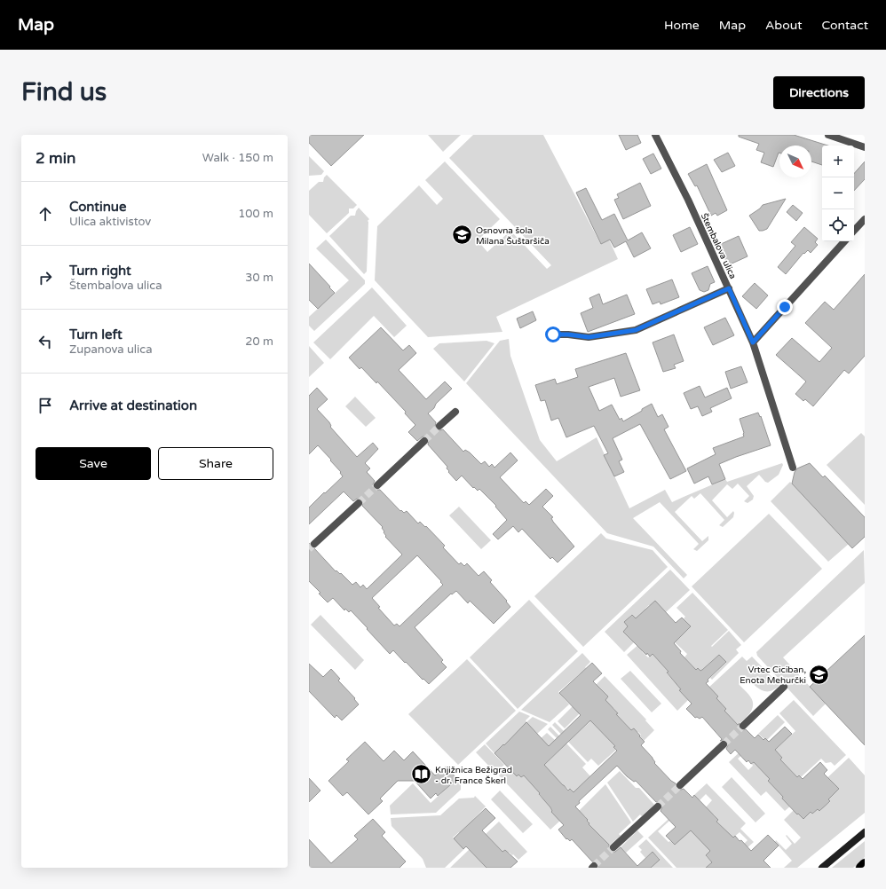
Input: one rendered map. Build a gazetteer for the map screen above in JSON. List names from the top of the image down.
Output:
{
  "streets": {
    "street": ["Štembalova ulica"]
  },
  "places": {
    "school or university": ["Osnovna šola Milana Šuštaršiča", "Vrtec Ciciban, Enota Mehurčki"],
    "library": ["Knjižnica Bežigrad - dr. France Škerl"]
  },
  "north": "bottom right",
  "page": {
    "header": "Map",
    "nav": [
      "Home",
      "Map",
      "About",
      "Contact"
    ],
    "buttons": [
      "Directions",
      ["Save", "Share"]
    ],
    "title": "Find us",
    "heading": ["2 min", "Walk · 150 m"],
    "map_buttons": ["+", "−"],
    "list": [
      ["Continue", "Ulica aktivistov", "100 m"],
      ["Turn right", "Štembalova ulica", "30 m"],
      ["Turn left", "Zupanova ulica", "20 m"],
      "Arrive at destination"
    ]
  }
}
